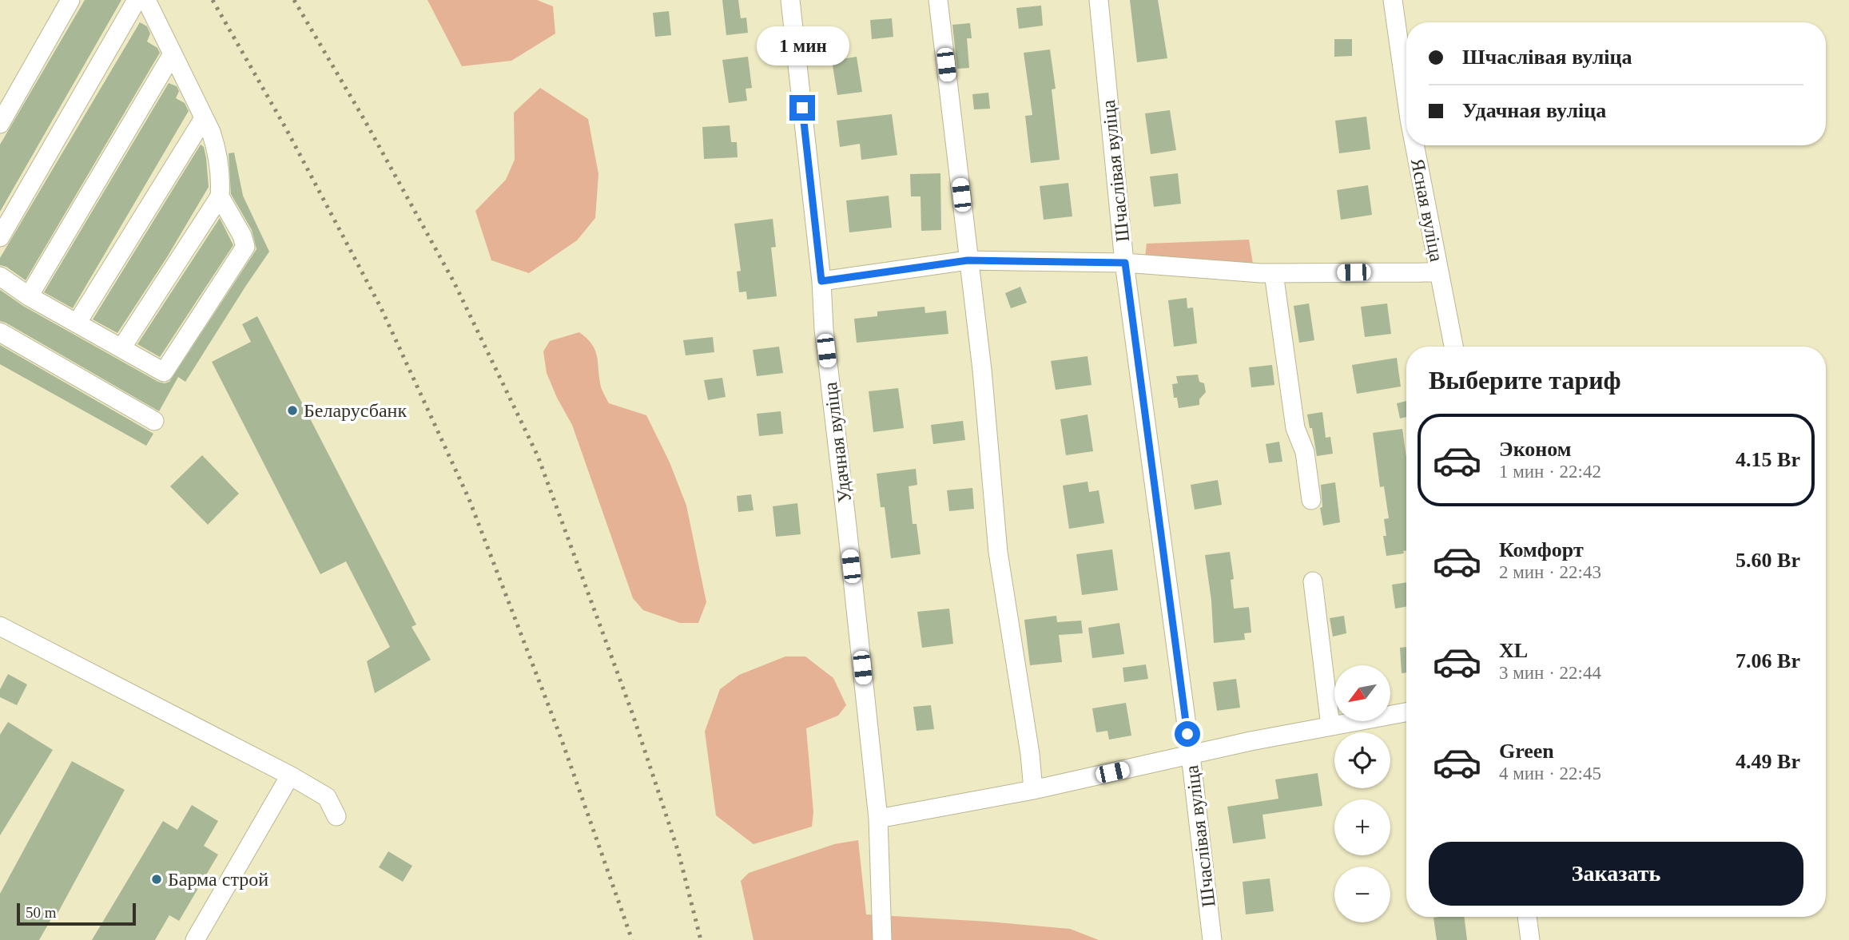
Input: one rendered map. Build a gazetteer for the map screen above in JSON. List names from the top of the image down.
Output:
{
  "streets": {
    "street": ["Шчаслівая вуліца", "Ясная вуліца", "Удачная вуліца"]
  },
  "places": ["Беларусбанк", "Барма строй"],
  "scale_bar": "50 m",
  "north": "bottom left",
  "page": {
    "banner": ["Шчаслівая вуліца", "Удачная вуліца"],
    "bubble": "1 мин",
    "heading": "Выберите тариф",
    "list": [
      {
        "name": "Эконом",
        "note": "1 мин · 22:42",
        "value": "4.15 Br"
      },
      {
        "name": "Комфорт",
        "note": "2 мин · 22:43",
        "value": "5.60 Br"
      },
      {
        "name": "XL",
        "note": "3 мин · 22:44",
        "value": "7.06 Br"
      },
      {
        "name": "Green",
        "note": "4 мин · 22:45",
        "value": "4.49 Br"
      }
    ],
    "map_buttons": ["+", "−"],
    "buttons": "Заказать",
    "scale": "50 m"
  }
}
